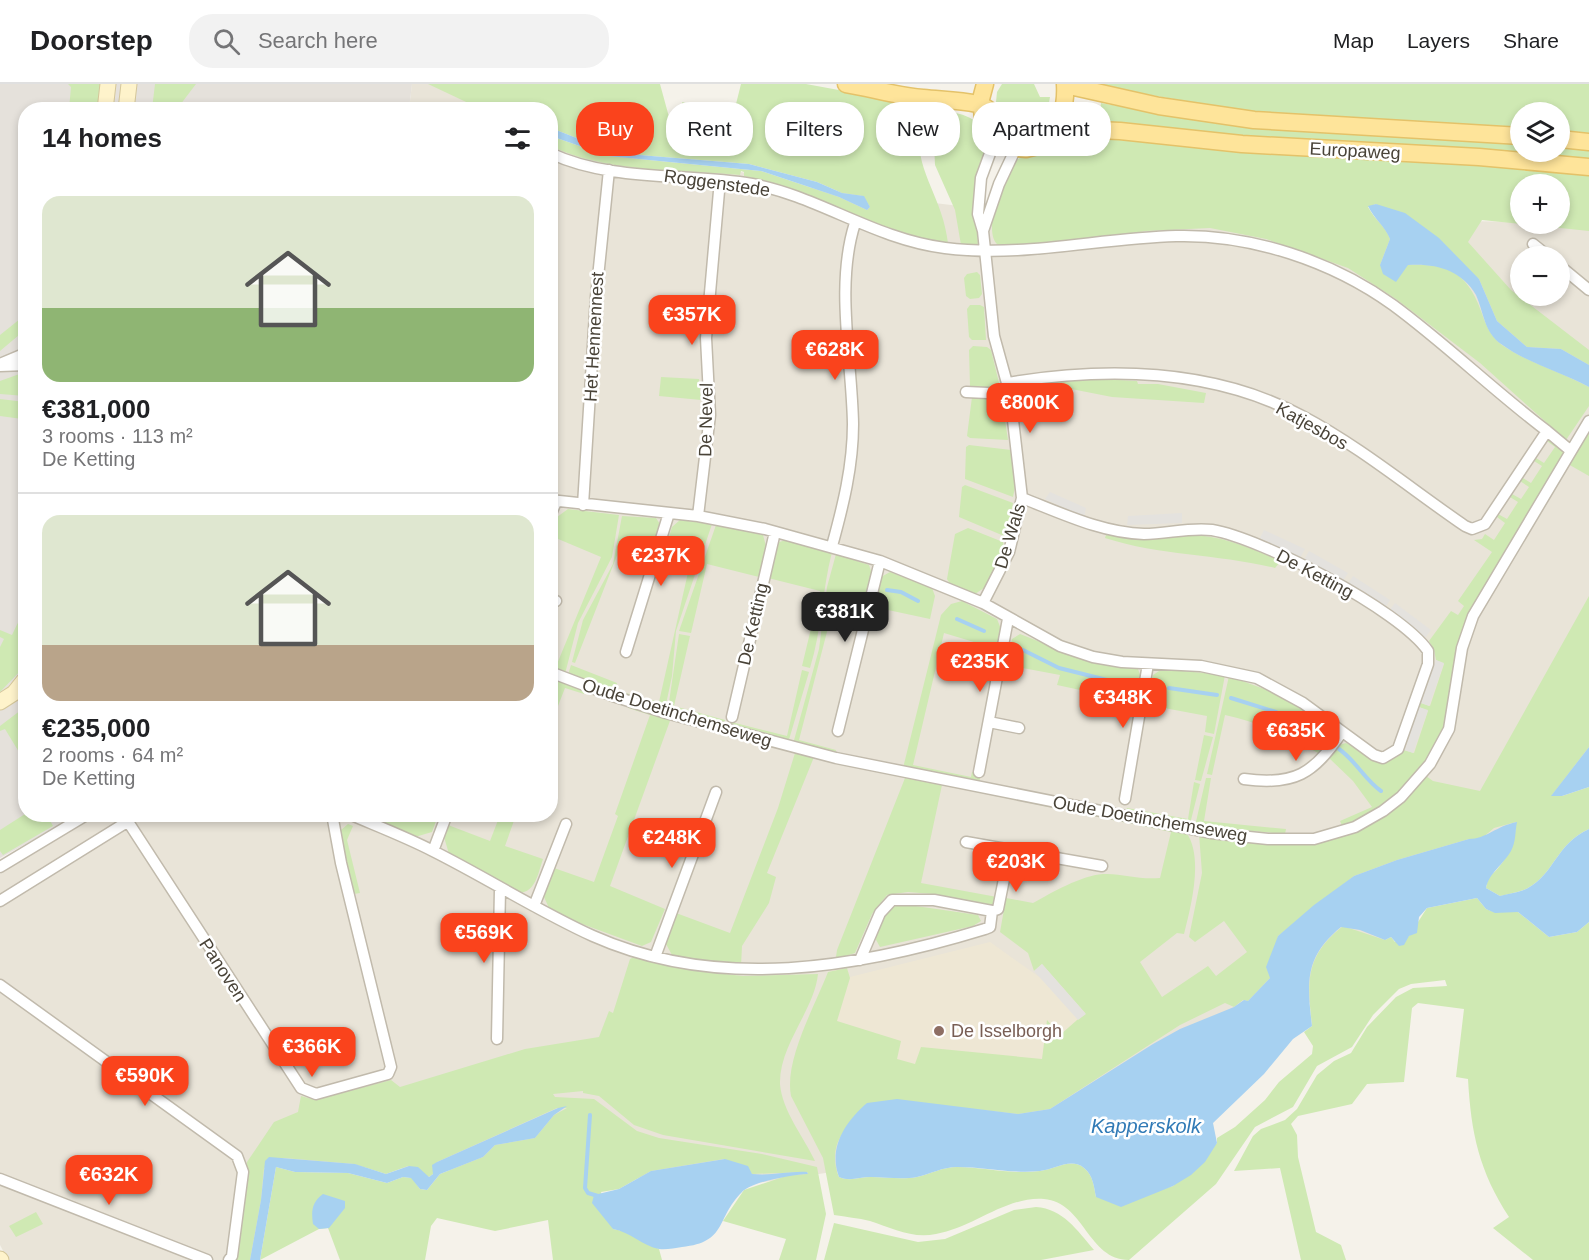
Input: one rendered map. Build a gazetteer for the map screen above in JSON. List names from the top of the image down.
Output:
{
  "streets": {
    "main road": ["Europaweg"],
    "street": [
      "Roggenstede",
      "Het Hennennest",
      "De Nevel",
      "Katjesbos",
      "De Wals",
      "De Ketting",
      "Oude Doetinchemseweg",
      "Panoven"
    ]
  },
  "crossings": [
    ["Roggenstede", "Het Hennennest"],
    ["Roggenstede", "De Nevel"],
    ["Roggenstede", "De Wals"],
    ["Het Hennennest", "De Ketting"],
    ["De Nevel", "De Ketting"],
    ["Katjesbos", "De Wals"],
    ["De Wals", "De Ketting"]
  ],
  "water": ["Kapperskolk"],
  "places": ["De Isselborgh"],
  "page": {
    "header": "Doorstep",
    "search": "Search here",
    "nav": ["Map", "Layers", "Share"],
    "map_buttons": ["+", "−"],
    "chip": [
      "Buy",
      "Rent",
      "Filters",
      "New",
      "Apartment"
    ],
    "heading": "14 homes",
    "list": [
      {
        "name": "€381,000",
        "note": "3 rooms · 113 m² · De Ketting"
      },
      {
        "name": "€235,000",
        "note": "2 rooms · 64 m² · De Ketting"
      }
    ],
    "price": [
      "€357K",
      "€628K",
      "€800K",
      "€237K",
      "€381K",
      "€235K",
      "€348K",
      "€635K",
      "€248K",
      "€203K",
      "€569K",
      "€366K",
      "€590K",
      "€632K"
    ]
  }
}
